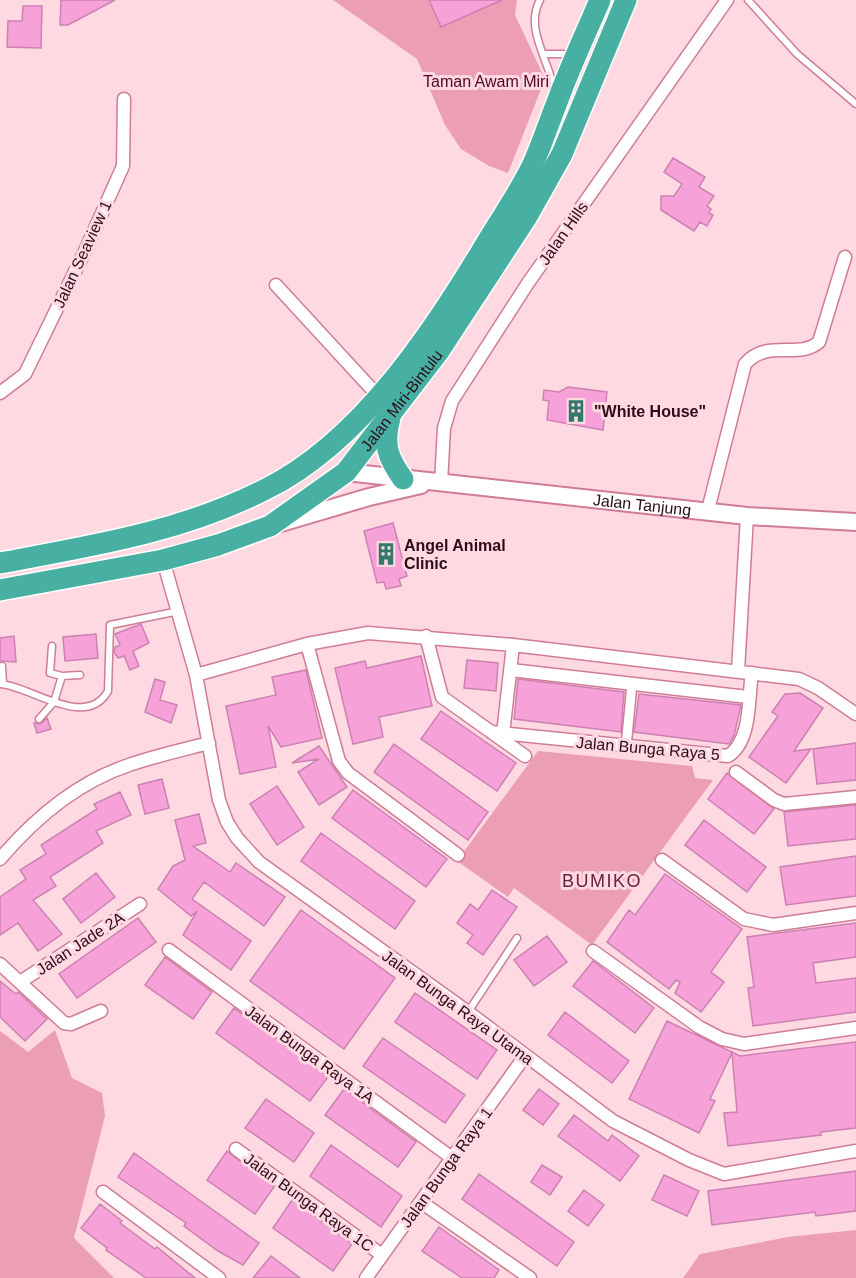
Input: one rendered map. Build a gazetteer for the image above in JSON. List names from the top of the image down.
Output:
{
  "streets": {
    "highway": ["Jalan Miri-Bintulu"],
    "street": [
      "Jalan Hills",
      "Jalan Seaview 1",
      "Jalan Tanjung",
      "Jalan Bunga Raya 5",
      "Jalan Jade 2A",
      "Jalan Bunga Raya Utama",
      "Jalan Bunga Raya 1A",
      "Jalan Bunga Raya 1",
      "Jalan Bunga Raya 1C"
    ]
  },
  "crossings": [
    ["Jalan Hills", "Jalan Tanjung"],
    ["Jalan Miri-Bintulu", "Jalan Tanjung"],
    ["Jalan Miri-Bintulu", "Jalan Bunga Raya Utama"],
    ["Jalan Bunga Raya Utama", "Jalan Bunga Raya 1"],
    ["Jalan Bunga Raya 1A", "Jalan Bunga Raya 1"],
    ["Jalan Bunga Raya 1", "Jalan Bunga Raya 1C"]
  ],
  "districts": ["BUMIKO"],
  "parks": ["Taman Awam Miri"],
  "places": {
    "building": ["\"White House\"", "Angel Animal Clinic"]
  }
}
